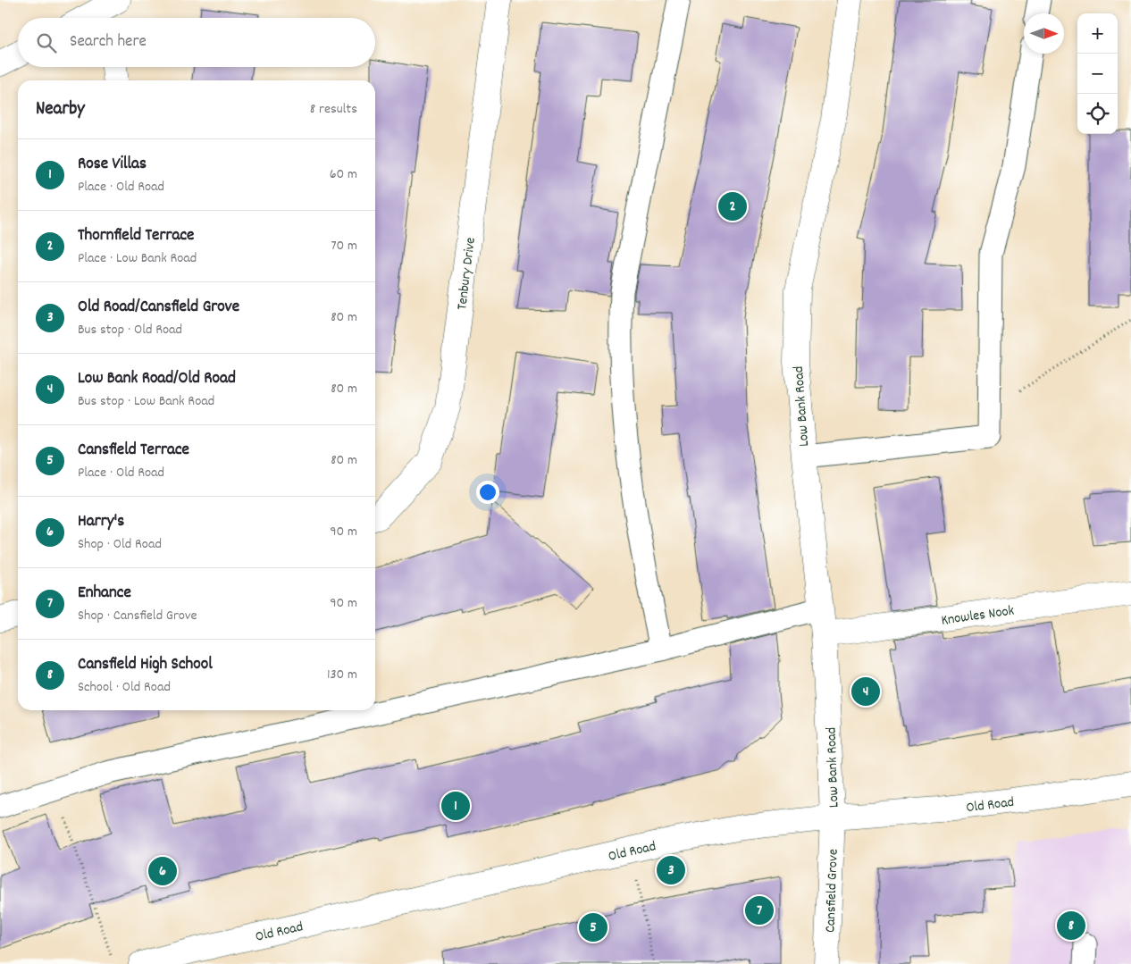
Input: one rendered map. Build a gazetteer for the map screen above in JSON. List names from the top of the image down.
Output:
{
  "streets": {
    "street": [
      "Tenbury Drive",
      "Low Bank Road",
      "Knowles Nook",
      "Old Road",
      "Cansfield Grove"
    ]
  },
  "crossings": [
    ["Low Bank Road", "Knowles Nook"],
    ["Low Bank Road", "Old Road"],
    ["Low Bank Road", "Cansfield Grove"],
    ["Old Road", "Cansfield Grove"]
  ],
  "north": "right",
  "page": {
    "map_buttons": ["+", "−"],
    "search": "Search here",
    "heading": ["Nearby", "8 results"],
    "list": [
      {
        "mark": "1",
        "name": "Rose Villas",
        "note": "Place · Old Road",
        "value": "60 m"
      },
      {
        "mark": "2",
        "name": "Thornfield Terrace",
        "note": "Place · Low Bank Road",
        "value": "70 m"
      },
      {
        "mark": "3",
        "name": "Old Road/Cansfield Grove",
        "note": "Bus stop · Old Road",
        "value": "80 m"
      },
      {
        "mark": "4",
        "name": "Low Bank Road/Old Road",
        "note": "Bus stop · Low Bank Road",
        "value": "80 m"
      },
      {
        "mark": "5",
        "name": "Cansfield Terrace",
        "note": "Place · Old Road",
        "value": "80 m"
      },
      {
        "mark": "6",
        "name": "Harry's",
        "note": "Shop · Old Road",
        "value": "90 m"
      },
      {
        "mark": "7",
        "name": "Enhance",
        "note": "Shop · Cansfield Grove",
        "value": "90 m"
      },
      {
        "mark": "8",
        "name": "Cansfield High School",
        "note": "School · Old Road",
        "value": "130 m"
      }
    ],
    "pins": [
      "2",
      "4",
      "1",
      "3",
      "6",
      "7",
      "8",
      "5"
    ]
  }
}
